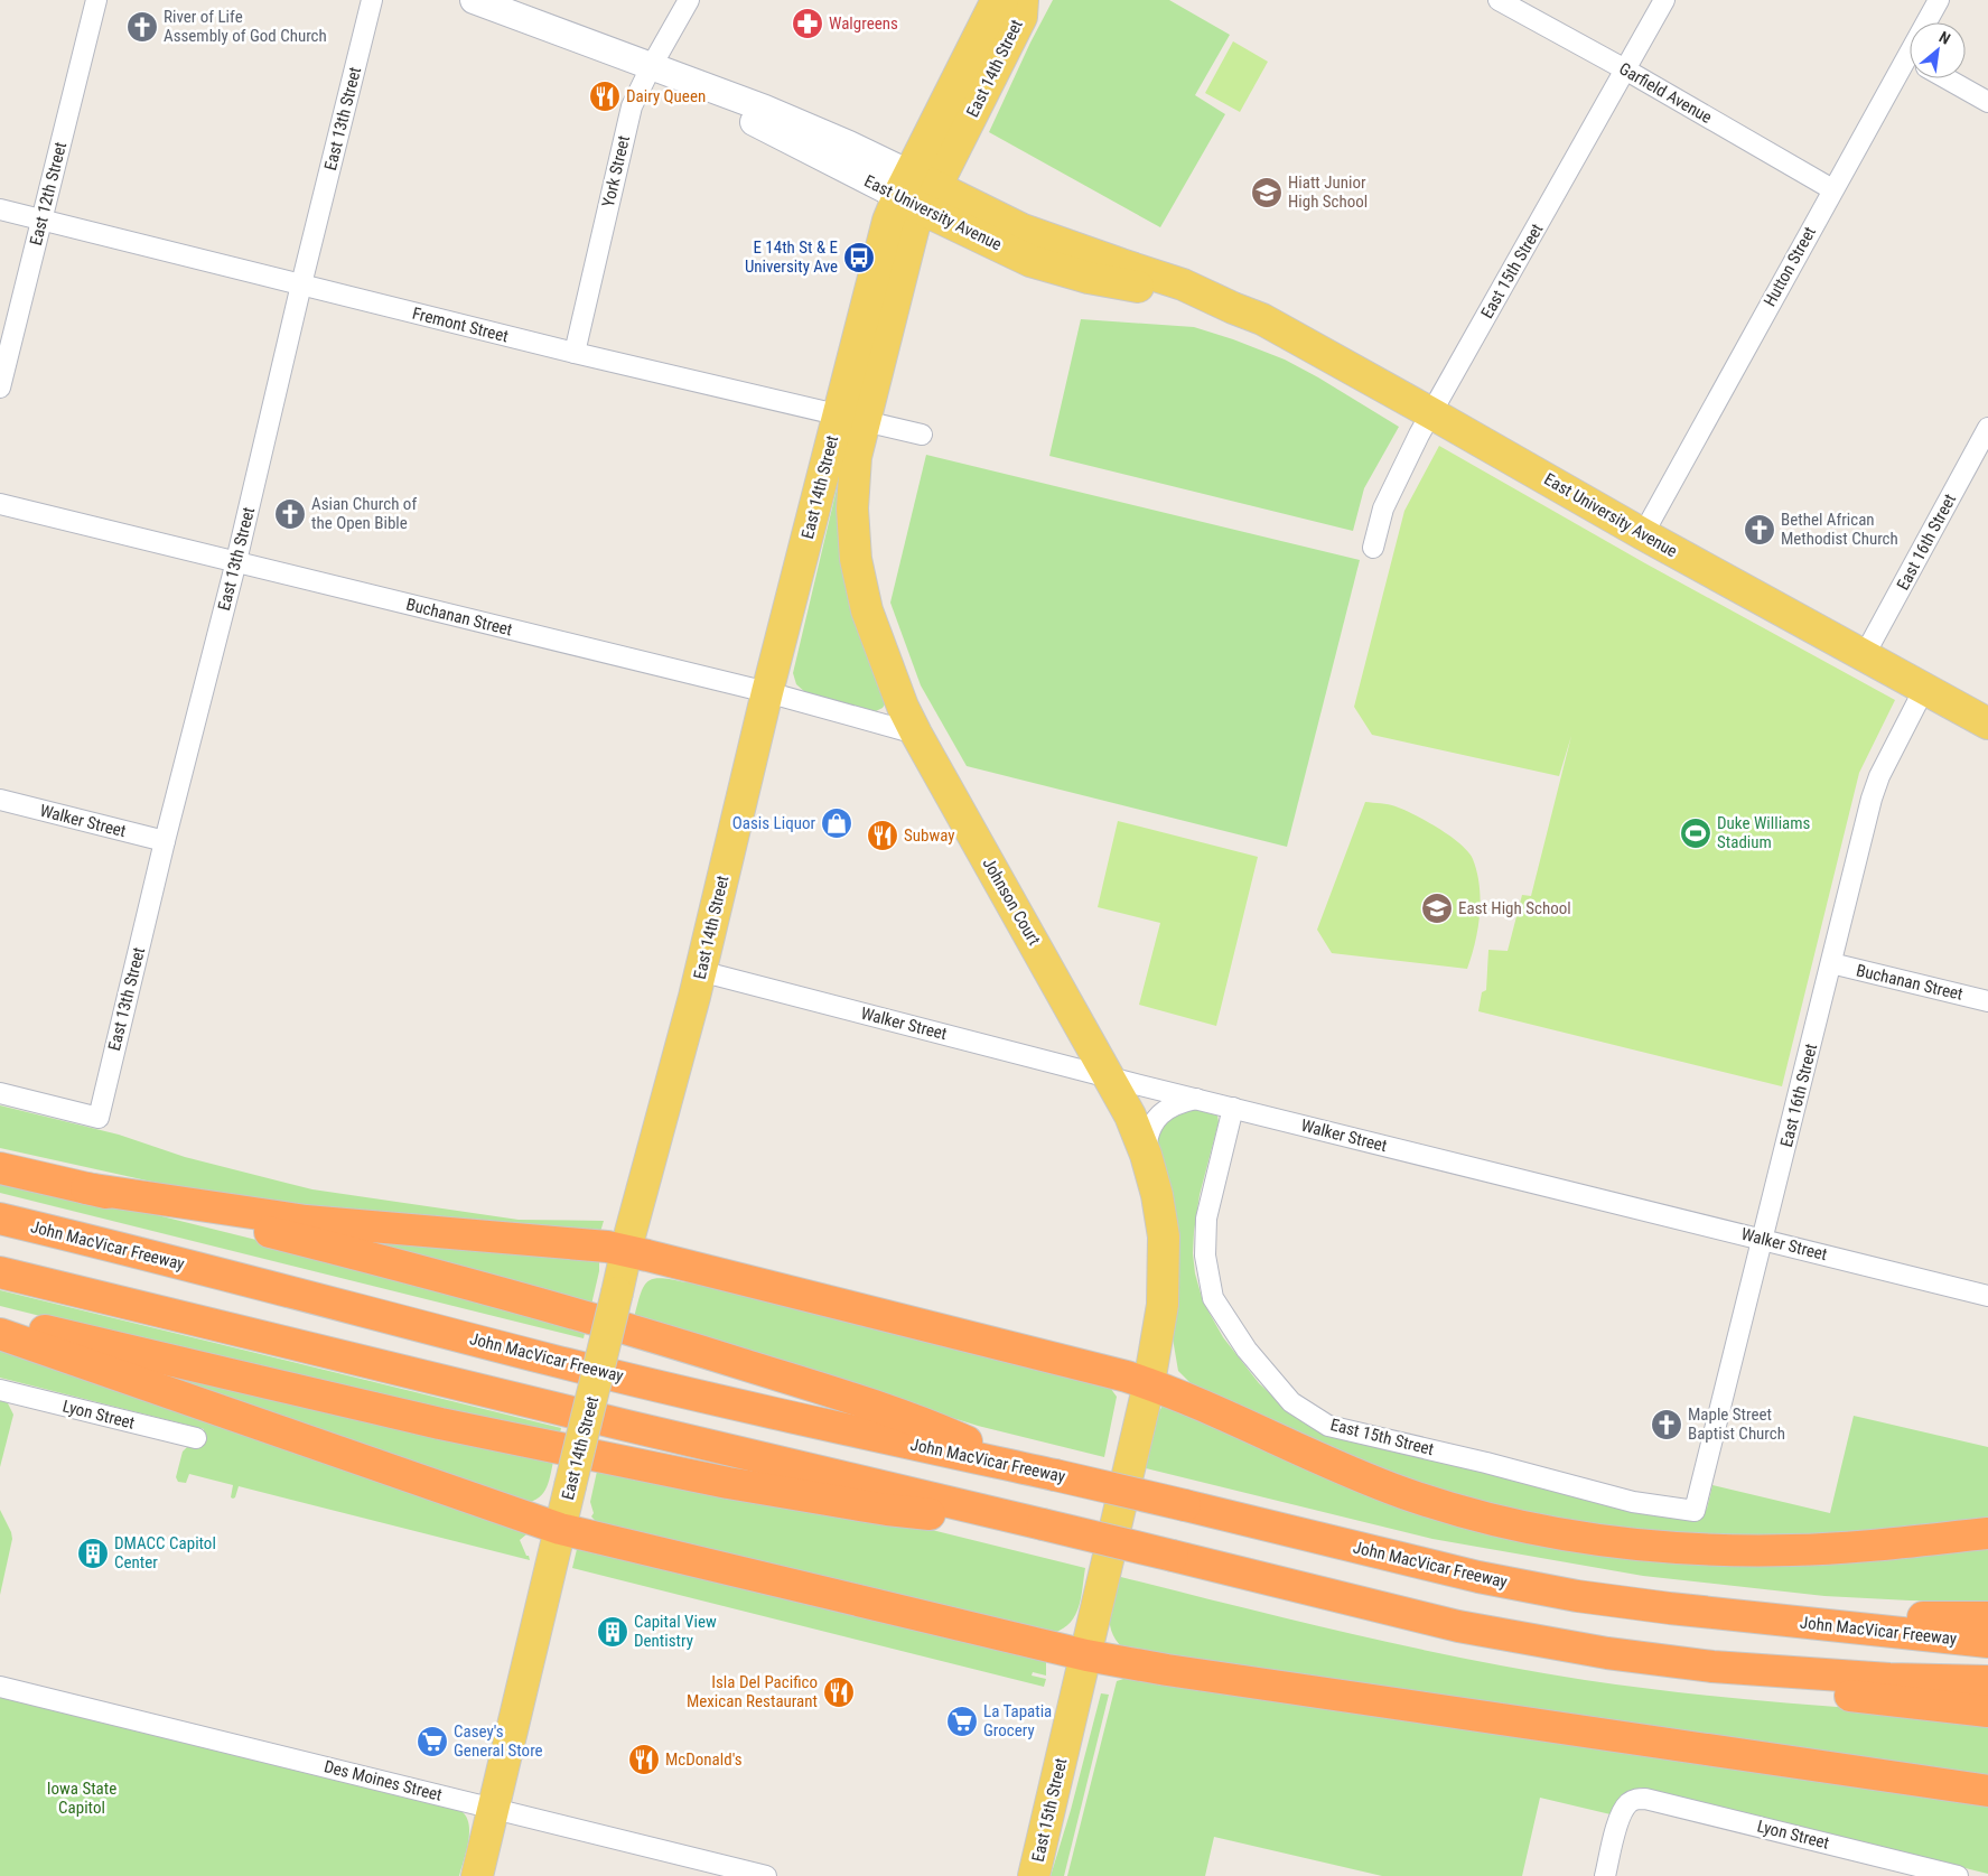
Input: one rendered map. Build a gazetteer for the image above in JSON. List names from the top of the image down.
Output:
{
  "streets": {
    "highway": ["John MacVicar Freeway"],
    "main road": [
      "East 14th Street",
      "East University Avenue",
      "East 15th Street",
      "Johnson Court"
    ],
    "street": [
      "Garfield Avenue",
      "East 13th Street",
      "York Street",
      "East 12th Street",
      "Hutton Street",
      "Fremont Street",
      "East 16th Street",
      "Buchanan Street",
      "Walker Street",
      "Lyon Street",
      "Des Moines Street"
    ]
  },
  "crossings": [
    ["East 14th Street", "East University Avenue"],
    ["East 14th Street", "Fremont Street"],
    ["East 14th Street", "Buchanan Street"],
    ["East 14th Street", "Walker Street"],
    ["East 14th Street", "Johnson Court"],
    ["East 14th Street", "Des Moines Street"],
    ["Garfield Avenue", "Hutton Street"],
    ["Garfield Avenue", "East 15th Street"],
    ["East 13th Street", "Fremont Street"],
    ["East 13th Street", "Buchanan Street"],
    ["East 13th Street", "Walker Street"],
    ["York Street", "East University Avenue"],
    ["York Street", "Fremont Street"],
    ["East 12th Street", "Fremont Street"],
    ["East University Avenue", "Hutton Street"],
    ["East University Avenue", "East 15th Street"],
    ["East University Avenue", "East 16th Street"],
    ["East 15th Street", "East 16th Street"],
    ["East 15th Street", "Walker Street"],
    ["East 15th Street", "Johnson Court"],
    ["Fremont Street", "Johnson Court"],
    ["East 16th Street", "Buchanan Street"],
    ["East 16th Street", "Walker Street"],
    ["Buchanan Street", "Johnson Court"],
    ["Walker Street", "Johnson Court"]
  ],
  "parks": ["Iowa State Capitol"],
  "places": {
    "pharmacy": ["Walgreens"],
    "church": [
      "River of Life Assembly of God Church",
      "Asian Church of the Open Bible",
      "Bethel African Methodist Church",
      "Maple Street Baptist Church"
    ],
    "restaurant": [
      "Dairy Queen",
      "Subway",
      "Isla Del Pacifico Mexican Restaurant",
      "McDonald's"
    ],
    "school or university": ["Hiatt Junior High School", "East High School"],
    "bus stop": ["E 14th St & E University Ave"],
    "shop": ["Oasis Liquor"],
    "sports": ["Duke Williams Stadium"],
    "building": ["DMACC Capitol Center", "Capital View Dentistry"],
    "supermarket": ["La Tapatia Grocery", "Casey's General Store"]
  },
  "north": "top right"
}
